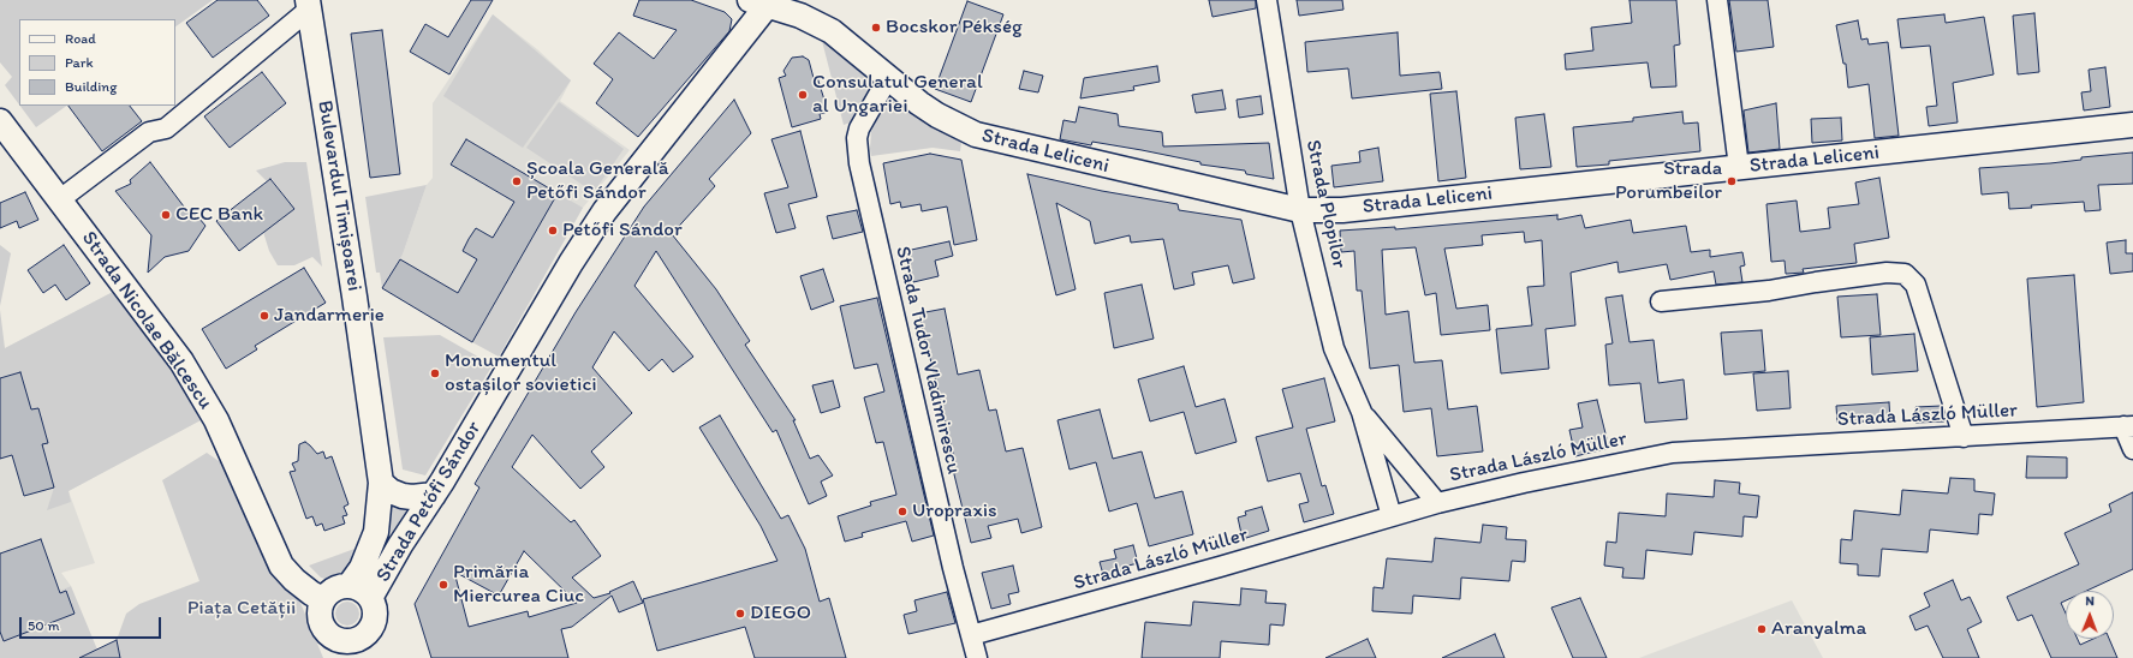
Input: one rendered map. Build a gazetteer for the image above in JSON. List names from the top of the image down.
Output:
{
  "streets": {
    "street": [
      "Strada Leliceni",
      "Bulevardul Timișoarei",
      "Strada Plopilor",
      "Strada Nicolae Bălcescu",
      "Strada Tudor Vladimirescu",
      "Strada László Müller",
      "Strada Petőfi Sándor"
    ]
  },
  "crossings": [
    ["Strada Leliceni", "Strada Plopilor"],
    ["Strada Leliceni", "Strada Tudor Vladimirescu"],
    ["Strada Leliceni", "Strada Petőfi Sándor"],
    ["Bulevardul Timișoarei", "Strada Nicolae Bălcescu"],
    ["Bulevardul Timișoarei", "Strada Petőfi Sándor"],
    ["Strada Nicolae Bălcescu", "Strada Petőfi Sándor"],
    ["Strada Tudor Vladimirescu", "Strada László Müller"]
  ],
  "parks": ["Piața Cetății"],
  "places": [
    "Bocskor Pékség",
    "Consulatul General al Ungariei",
    "Școala Generală Petőfi Sándor",
    "Strada Porumbeilor",
    "CEC Bank",
    "Petőfi Sándor",
    "Jandarmerie",
    "Monumentul ostașilor sovietici",
    "Uropraxis",
    "Primăria Miercurea Ciuc",
    "DIEGO",
    "Aranyalma"
  ],
  "legend": ["Road", "Park", "Building"],
  "scale_bar": "50 m",
  "north": "top"
}
